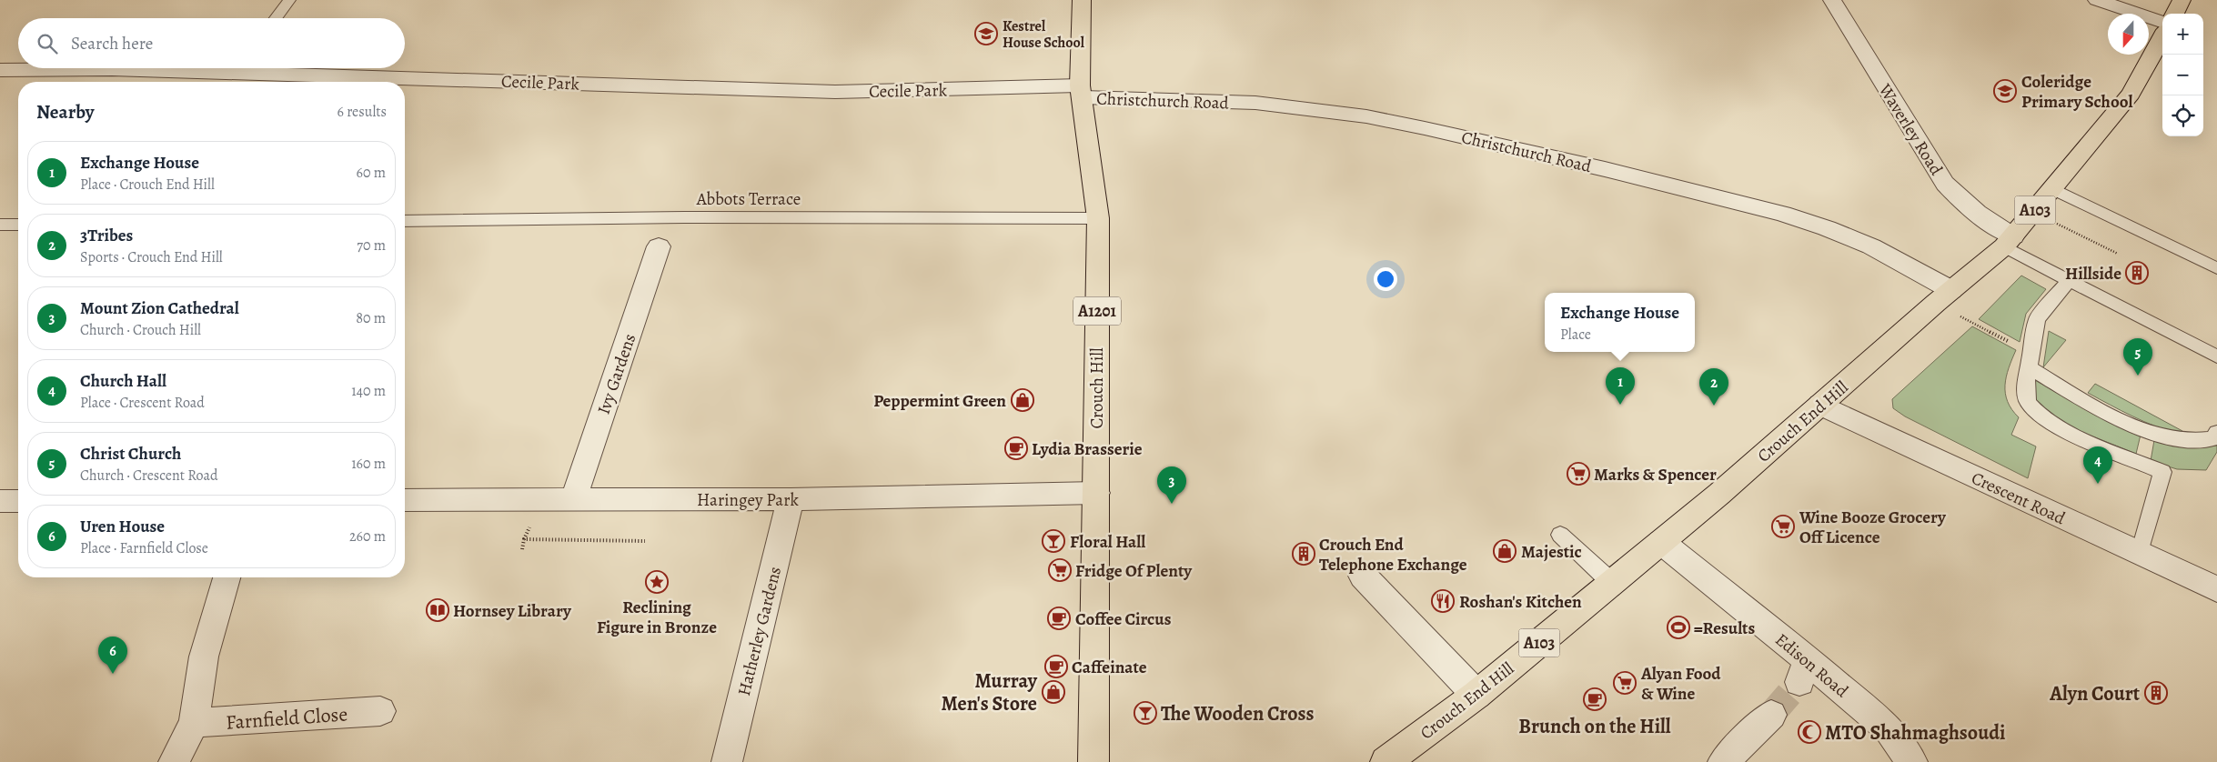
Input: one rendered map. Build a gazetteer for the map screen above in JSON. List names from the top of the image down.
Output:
{
  "streets": {
    "main road": [
      "A103",
      "A1201",
      "Crouch Hill",
      "Crouch End Hill"
    ],
    "street": [
      "Cecile Park",
      "Christchurch Road",
      "Waverley Road",
      "Ivy Gardens",
      "Crescent Road",
      "Haringey Park",
      "Hatherley Gardens",
      "Edison Road",
      "Farnfield Close"
    ],
    "lane": ["Abbots Terrace"]
  },
  "crossings": [
    ["Cecile Park", "Christchurch Road"],
    ["Cecile Park", "Crouch Hill"],
    ["Christchurch Road", "Crouch Hill"],
    ["Christchurch Road", "Crouch End Hill"],
    ["Waverley Road", "Crouch End Hill"],
    ["Abbots Terrace", "Crouch Hill"],
    ["Ivy Gardens", "Haringey Park"],
    ["Crouch Hill", "Haringey Park"],
    ["Crouch End Hill", "Crescent Road"],
    ["Crouch End Hill", "Edison Road"],
    ["Haringey Park", "Hatherley Gardens"]
  ],
  "places": {
    "school or university": ["Kestrel House School", "Coleridge Primary School"],
    "building": ["Hillside", "Crouch End Telephone Exchange", "Alyn Court"],
    "shop": ["Peppermint Green", "Majestic", "Murray Men's Store"],
    "cafe": [
      "Lydia Brasserie",
      "Coffee Circus",
      "Caffeinate",
      "Brunch on the Hill"
    ],
    "supermarket": [
      "Marks & Spencer",
      "Wine Booze Grocery Off Licence",
      "Fridge Of Plenty",
      "Alyan Food & Wine"
    ],
    "bar": ["Floral Hall", "The Wooden Cross"],
    "place": ["Reclining Figure in Bronze"],
    "restaurant": ["Roshan's Kitchen"],
    "library": ["Hornsey Library"],
    "sports": ["=Results"],
    "mosque": ["MTO Shahmaghsoudi"]
  },
  "north": "bottom",
  "page": {
    "map_buttons": ["+", "−"],
    "search": "Search here",
    "heading": ["Nearby", "6 results"],
    "list": [
      {
        "mark": "1",
        "name": "Exchange House",
        "note": "Place · Crouch End Hill",
        "value": "60 m"
      },
      {
        "mark": "2",
        "name": "3Tribes",
        "note": "Sports · Crouch End Hill",
        "value": "70 m"
      },
      {
        "mark": "3",
        "name": "Mount Zion Cathedral",
        "note": "Church · Crouch Hill",
        "value": "80 m"
      },
      {
        "mark": "4",
        "name": "Church Hall",
        "note": "Place · Crescent Road",
        "value": "140 m"
      },
      {
        "mark": "5",
        "name": "Christ Church",
        "note": "Church · Crescent Road",
        "value": "160 m"
      },
      {
        "mark": "6",
        "name": "Uren House",
        "note": "Place · Farnfield Close",
        "value": "260 m"
      }
    ],
    "popup": ["Exchange House", "Place"],
    "pins": [
      "5",
      "1",
      "2",
      "4",
      "3",
      "6"
    ]
  }
}
